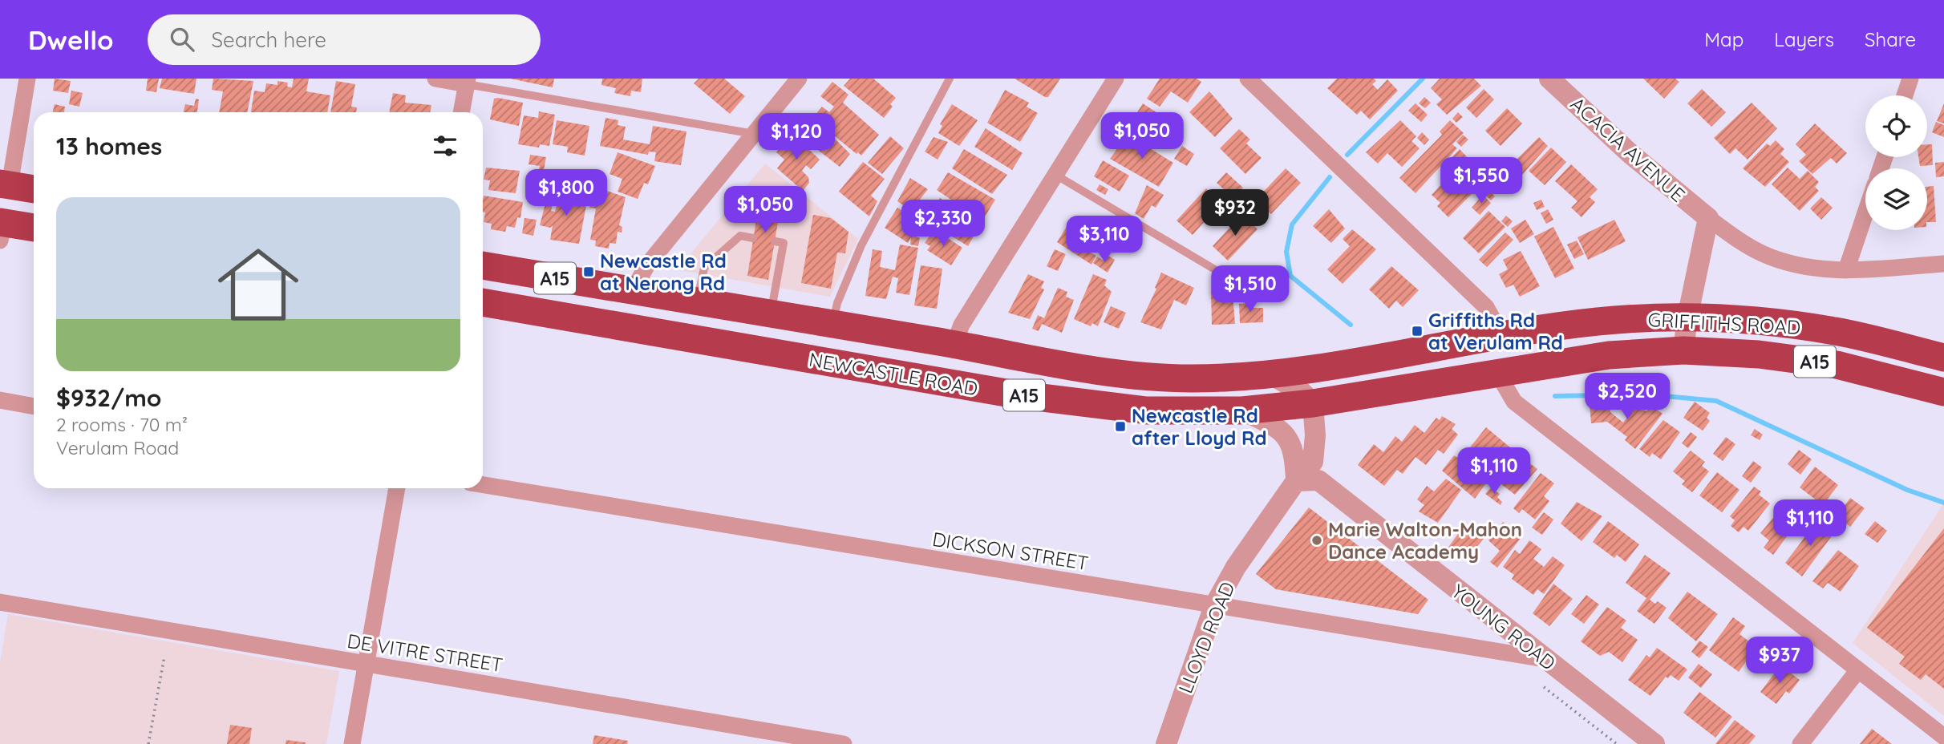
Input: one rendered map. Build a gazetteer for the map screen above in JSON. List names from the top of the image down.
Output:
{
  "streets": {
    "highway": ["A15", "GRIFFITHS ROAD", "NEWCASTLE ROAD"],
    "street": [
      "ACACIA AVENUE",
      "DICKSON STREET",
      "YOUNG ROAD",
      "LLOYD ROAD",
      "DE VITRE STREET"
    ]
  },
  "crossings": [
    ["GRIFFITHS ROAD", "NEWCASTLE ROAD"],
    ["GRIFFITHS ROAD", "LLOYD ROAD"],
    ["NEWCASTLE ROAD", "LLOYD ROAD"],
    ["DICKSON STREET", "YOUNG ROAD"],
    ["DICKSON STREET", "LLOYD ROAD"],
    ["YOUNG ROAD", "LLOYD ROAD"]
  ],
  "places": {
    "transit": ["Newcastle Rd at Nerong Rd", "Griffiths Rd at Verulam Rd", "Newcastle Rd after Lloyd Rd"],
    "other": ["Marie Walton-Mahon Dance Academy"]
  },
  "page": {
    "header": "Dwello",
    "search": "Search here",
    "nav": ["Map", "Layers", "Share"],
    "price": [
      "$1,050",
      "$1,120",
      "$1,550",
      "$1,800",
      "$1,050",
      "$932",
      "$2,330",
      "$3,110",
      "$1,510",
      "$2,520",
      "$1,110",
      "$1,110",
      "$937"
    ],
    "heading": "13 homes",
    "list": [
      {
        "name": "$932/mo",
        "note": "2 rooms · 70 m² · Verulam Road"
      }
    ]
  }
}
